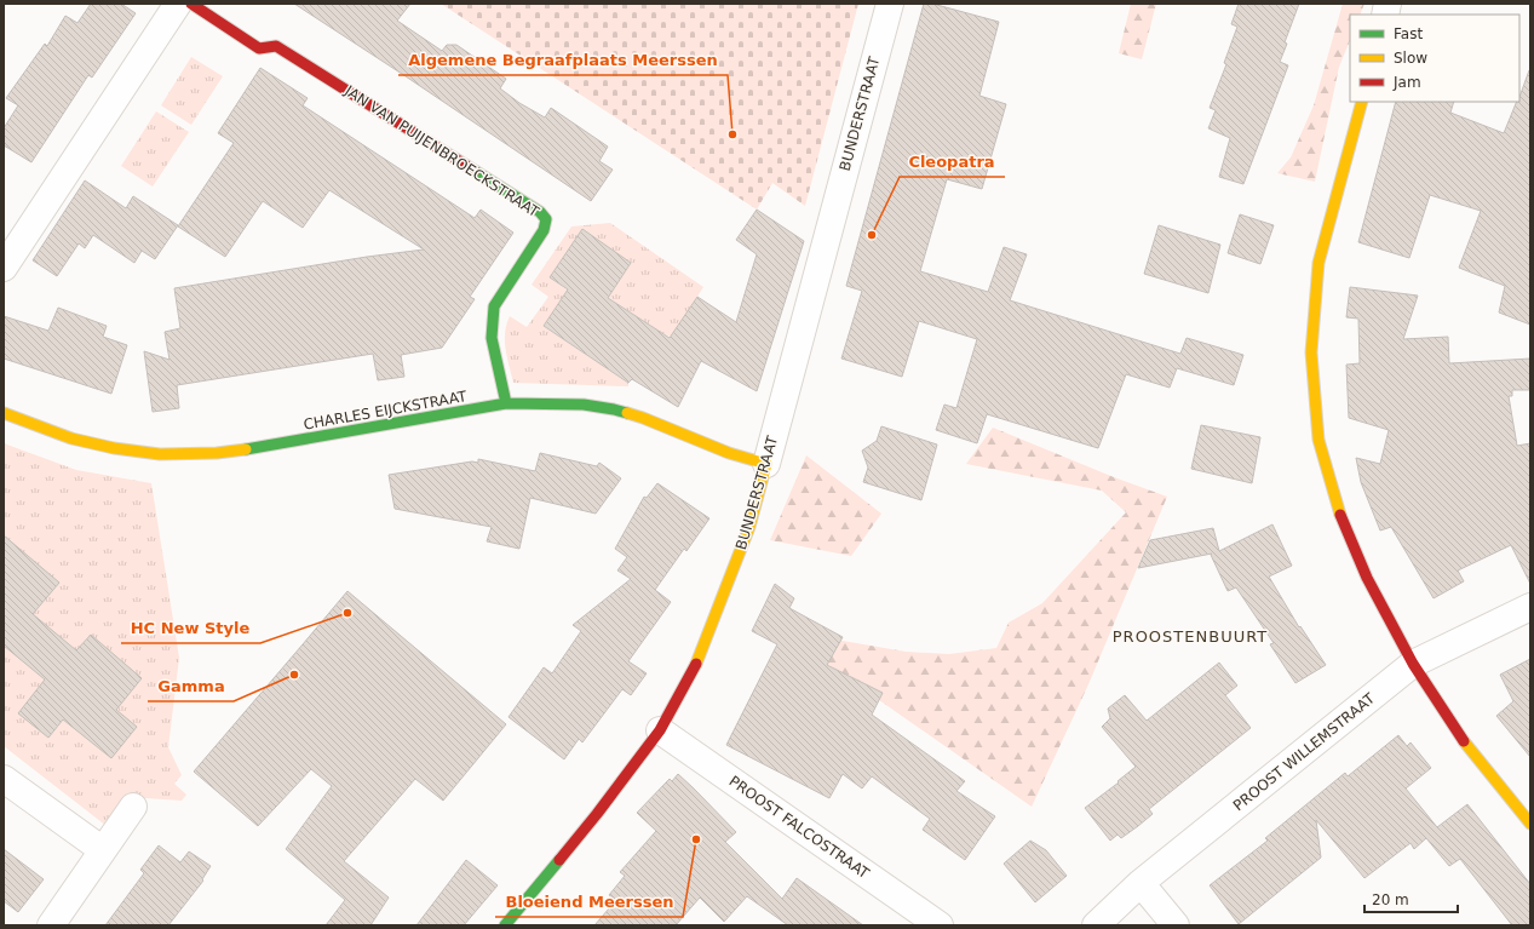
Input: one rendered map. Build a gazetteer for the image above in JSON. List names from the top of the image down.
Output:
{
  "streets": {
    "street": [
      "BUNDERSTRAAT",
      "JAN VAN PUIJENBROECKSTRAAT",
      "CHARLES EIJCKSTRAAT",
      "PROOST WILLEMSTRAAT",
      "PROOST FALCOSTRAAT"
    ]
  },
  "crossings": [
    ["BUNDERSTRAAT", "CHARLES EIJCKSTRAAT"],
    ["BUNDERSTRAAT", "PROOST FALCOSTRAAT"],
    ["JAN VAN PUIJENBROECKSTRAAT", "CHARLES EIJCKSTRAAT"]
  ],
  "districts": ["PROOSTENBUURT"],
  "places": [
    "Algemene Begraafplaats Meerssen",
    "Cleopatra",
    "HC New Style",
    "Gamma",
    "Bloeiend Meerssen"
  ],
  "legend": ["Fast", "Slow", "Jam"],
  "scale_bar": "20 m"
}
